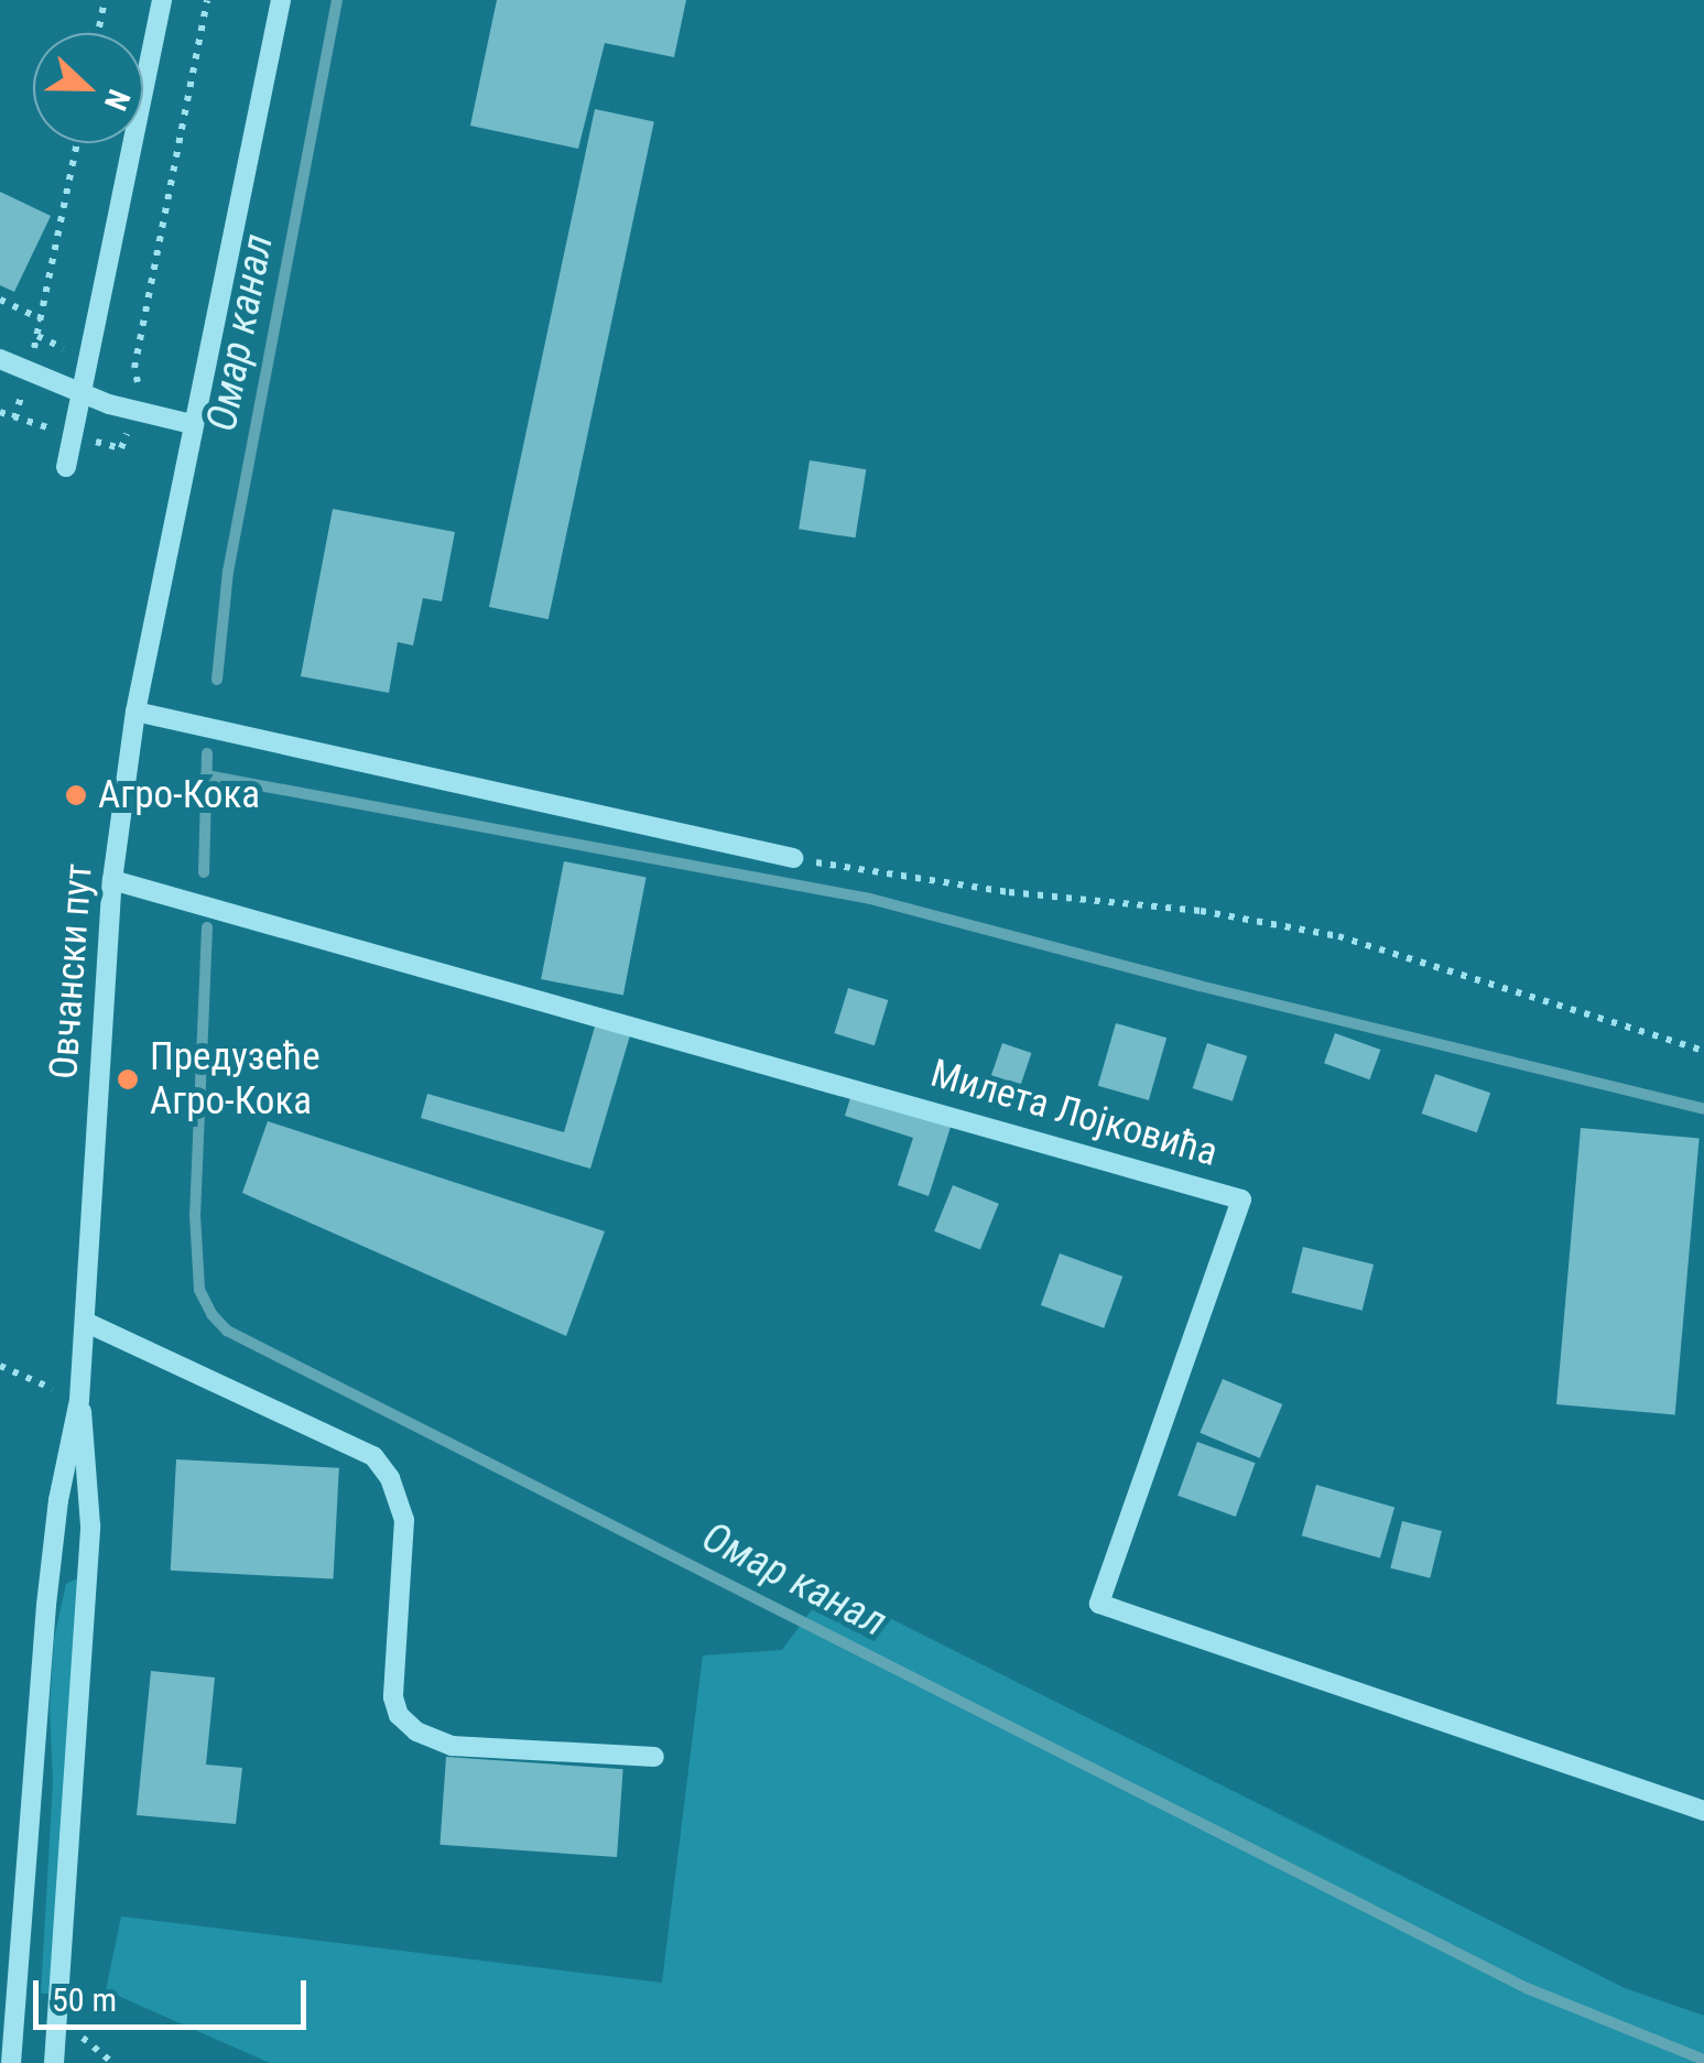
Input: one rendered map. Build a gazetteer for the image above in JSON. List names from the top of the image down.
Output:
{
  "streets": {
    "street": ["Овчански пут", "Милета Лојковића"]
  },
  "crossings": [
    ["Овчански пут", "Милета Лојковића"]
  ],
  "water": ["Омар канал"],
  "places": ["Агро-Кока", "Предузеће Агро-Кока"],
  "scale_bar": "50 m",
  "north": "right"
}
